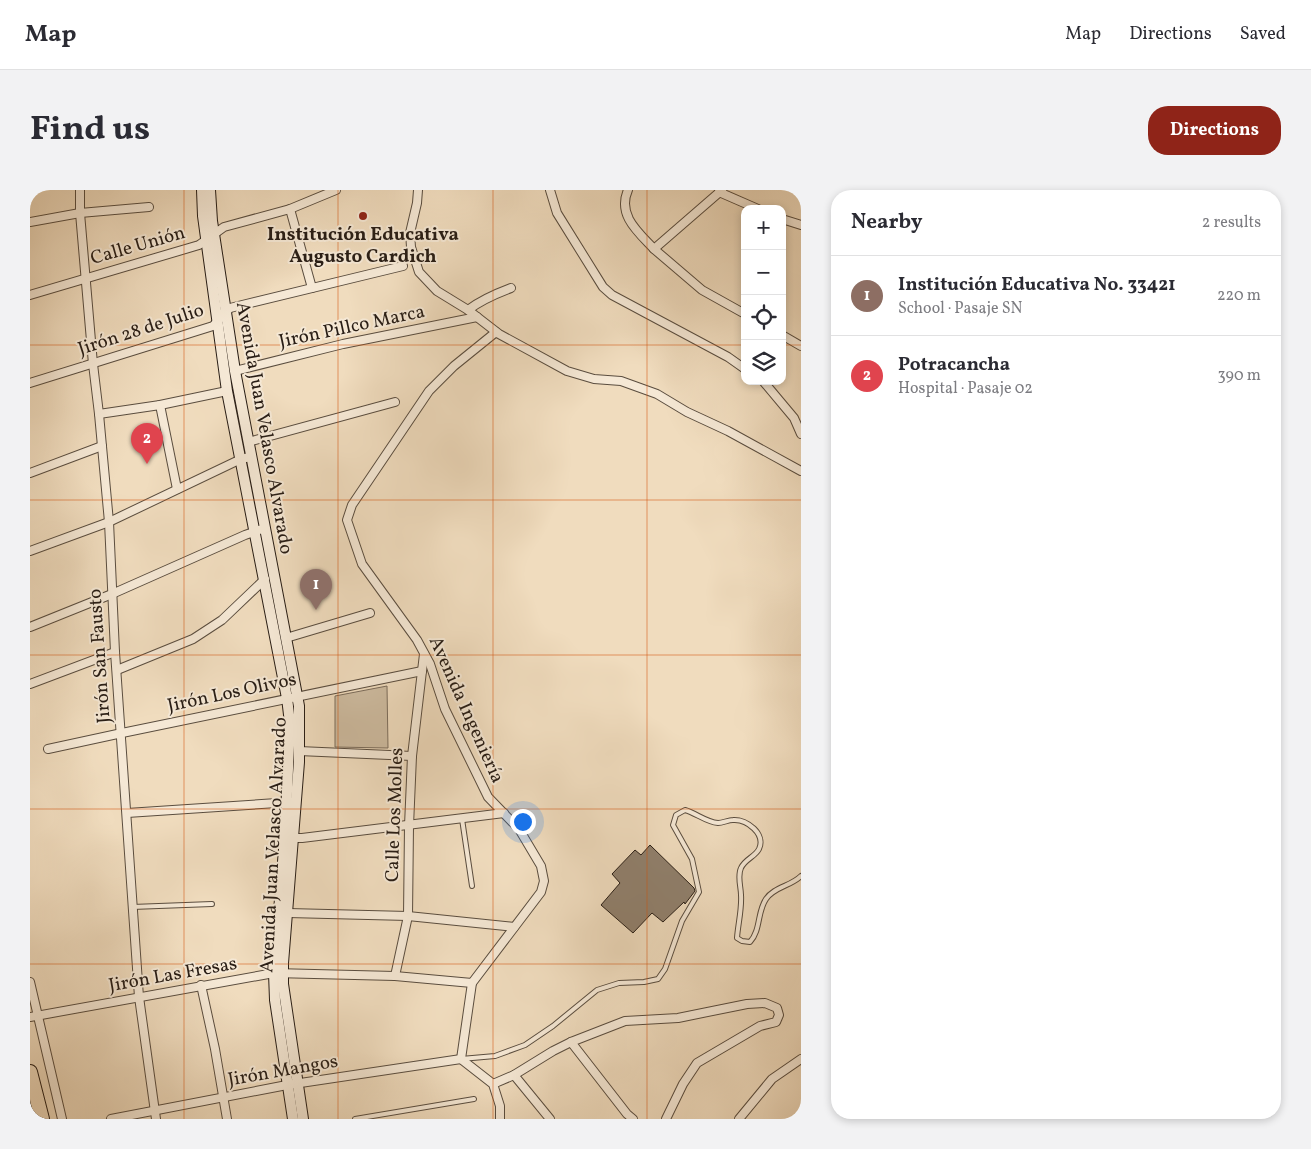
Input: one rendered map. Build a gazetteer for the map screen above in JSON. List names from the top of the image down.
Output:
{
  "streets": {
    "street": [
      "Calle Unión",
      "Jirón Pillco Marca",
      "Jirón 28 de Julio",
      "Avenida Juan Velasco Alvarado",
      "Jirón San Fausto",
      "Jirón Los Olivos",
      "Avenida Ingeniería",
      "Calle Los Molles",
      "Jirón Las Fresas",
      "Jirón Mangos"
    ]
  },
  "crossings": [
    ["Calle Unión", "Avenida Juan Velasco Alvarado"],
    ["Calle Unión", "Jirón San Fausto"],
    ["Jirón Pillco Marca", "Avenida Juan Velasco Alvarado"],
    ["Jirón 28 de Julio", "Avenida Juan Velasco Alvarado"],
    ["Jirón 28 de Julio", "Jirón San Fausto"],
    ["Avenida Juan Velasco Alvarado", "Jirón Los Olivos"],
    ["Avenida Juan Velasco Alvarado", "Jirón Las Fresas"],
    ["Avenida Juan Velasco Alvarado", "Jirón Mangos"],
    ["Jirón San Fausto", "Jirón Los Olivos"],
    ["Jirón San Fausto", "Jirón Las Fresas"],
    ["Jirón San Fausto", "Jirón Mangos"],
    ["Jirón Los Olivos", "Calle Los Molles"],
    ["Avenida Ingeniería", "Calle Los Molles"],
    ["Avenida Ingeniería", "Jirón Las Fresas"],
    ["Avenida Ingeniería", "Jirón Mangos"],
    ["Calle Los Molles", "Jirón Las Fresas"]
  ],
  "places": ["Institución Educativa Augusto Cardich"],
  "page": {
    "header": "Map",
    "nav": ["Map", "Directions", "Saved"],
    "title": "Find us",
    "buttons": "Directions",
    "heading": ["Nearby", "2 results"],
    "map_buttons": ["+", "−"],
    "list": [
      {
        "mark": "1",
        "name": "Institución Educativa No. 33421",
        "note": "School · Pasaje SN",
        "value": "220 m"
      },
      {
        "mark": "2",
        "name": "Potracancha",
        "note": "Hospital · Pasaje 02",
        "value": "390 m"
      }
    ],
    "pins": ["2", "1"]
  }
}
